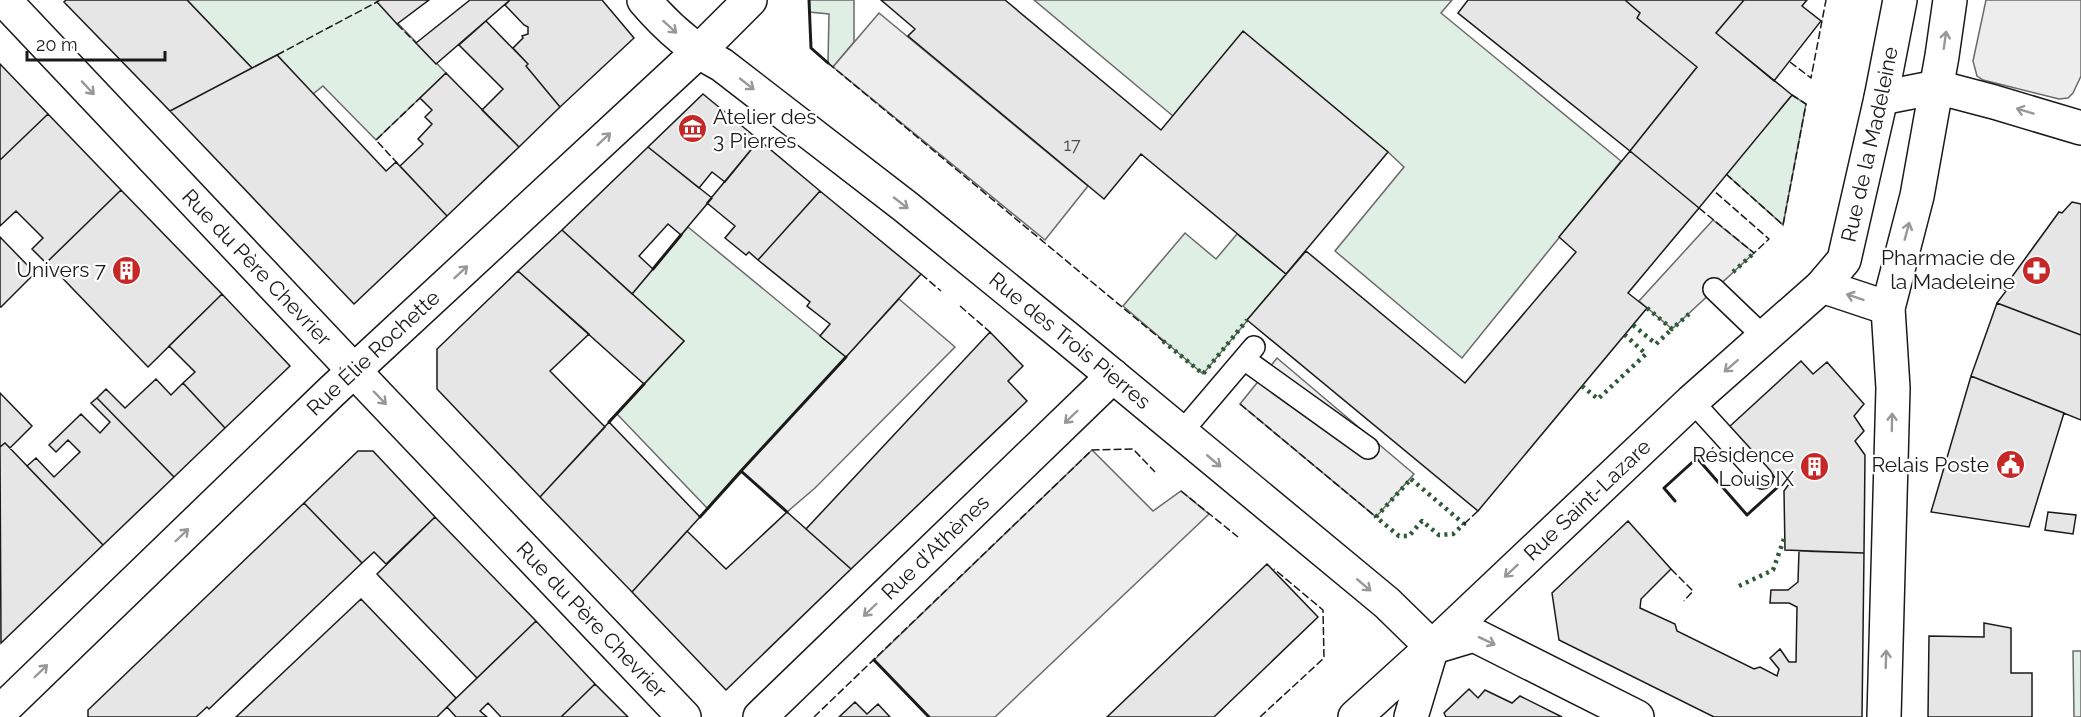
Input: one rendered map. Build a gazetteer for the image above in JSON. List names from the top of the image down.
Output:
{
  "streets": {
    "street": [
      "Rue de la Madeleine",
      "Rue du Père Chevrier",
      "Rue des Trois Pierres",
      "Rue Élie Rochette",
      "Rue Saint-Lazare",
      "Rue d'Athènes"
    ]
  },
  "crossings": [
    ["Rue de la Madeleine", "Rue Saint-Lazare"],
    ["Rue du Père Chevrier", "Rue Élie Rochette"],
    ["Rue des Trois Pierres", "Rue Élie Rochette"],
    ["Rue des Trois Pierres", "Rue Saint-Lazare"],
    ["Rue des Trois Pierres", "Rue d'Athènes"]
  ],
  "one_way": [
    "Rue du Père Chevrier",
    "Rue des Trois Pierres",
    "Rue Élie Rochette",
    "Rue Saint-Lazare",
    "Rue d'Athènes"
  ],
  "places": {
    "museum": ["Atelier des 3 Pierres"],
    "building": ["Univers 7", "Résidence Louis IX"],
    "pharmacy": ["Pharmacie de la Madeleine"],
    "public building": ["Relais Poste"]
  },
  "house_numbers": ["17"],
  "scale_bar": "20 m"
}
